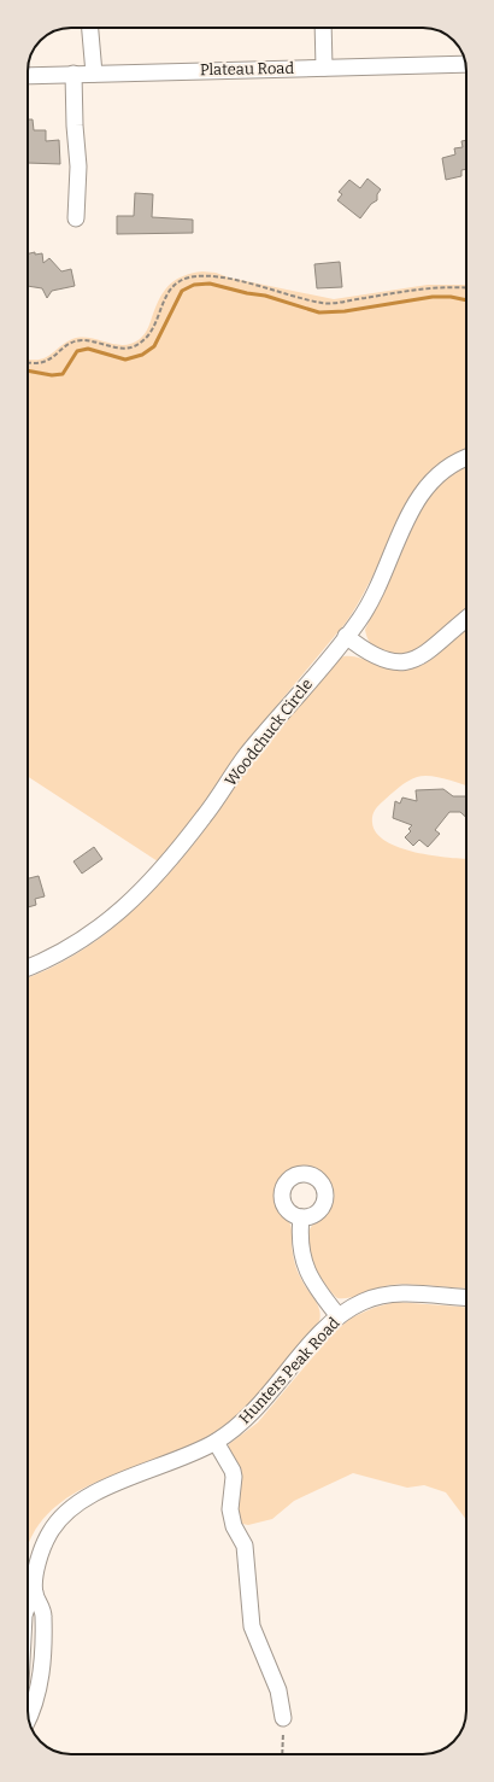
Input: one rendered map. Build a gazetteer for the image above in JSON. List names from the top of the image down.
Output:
{
  "streets": {
    "street": ["Plateau Road", "Woodchuck Circle", "Hunters Peak Road"]
  }
}
